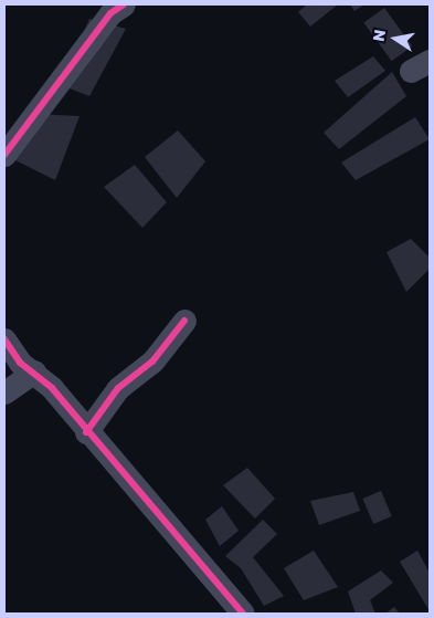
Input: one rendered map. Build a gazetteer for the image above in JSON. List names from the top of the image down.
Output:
{
  "north": "left"
}
